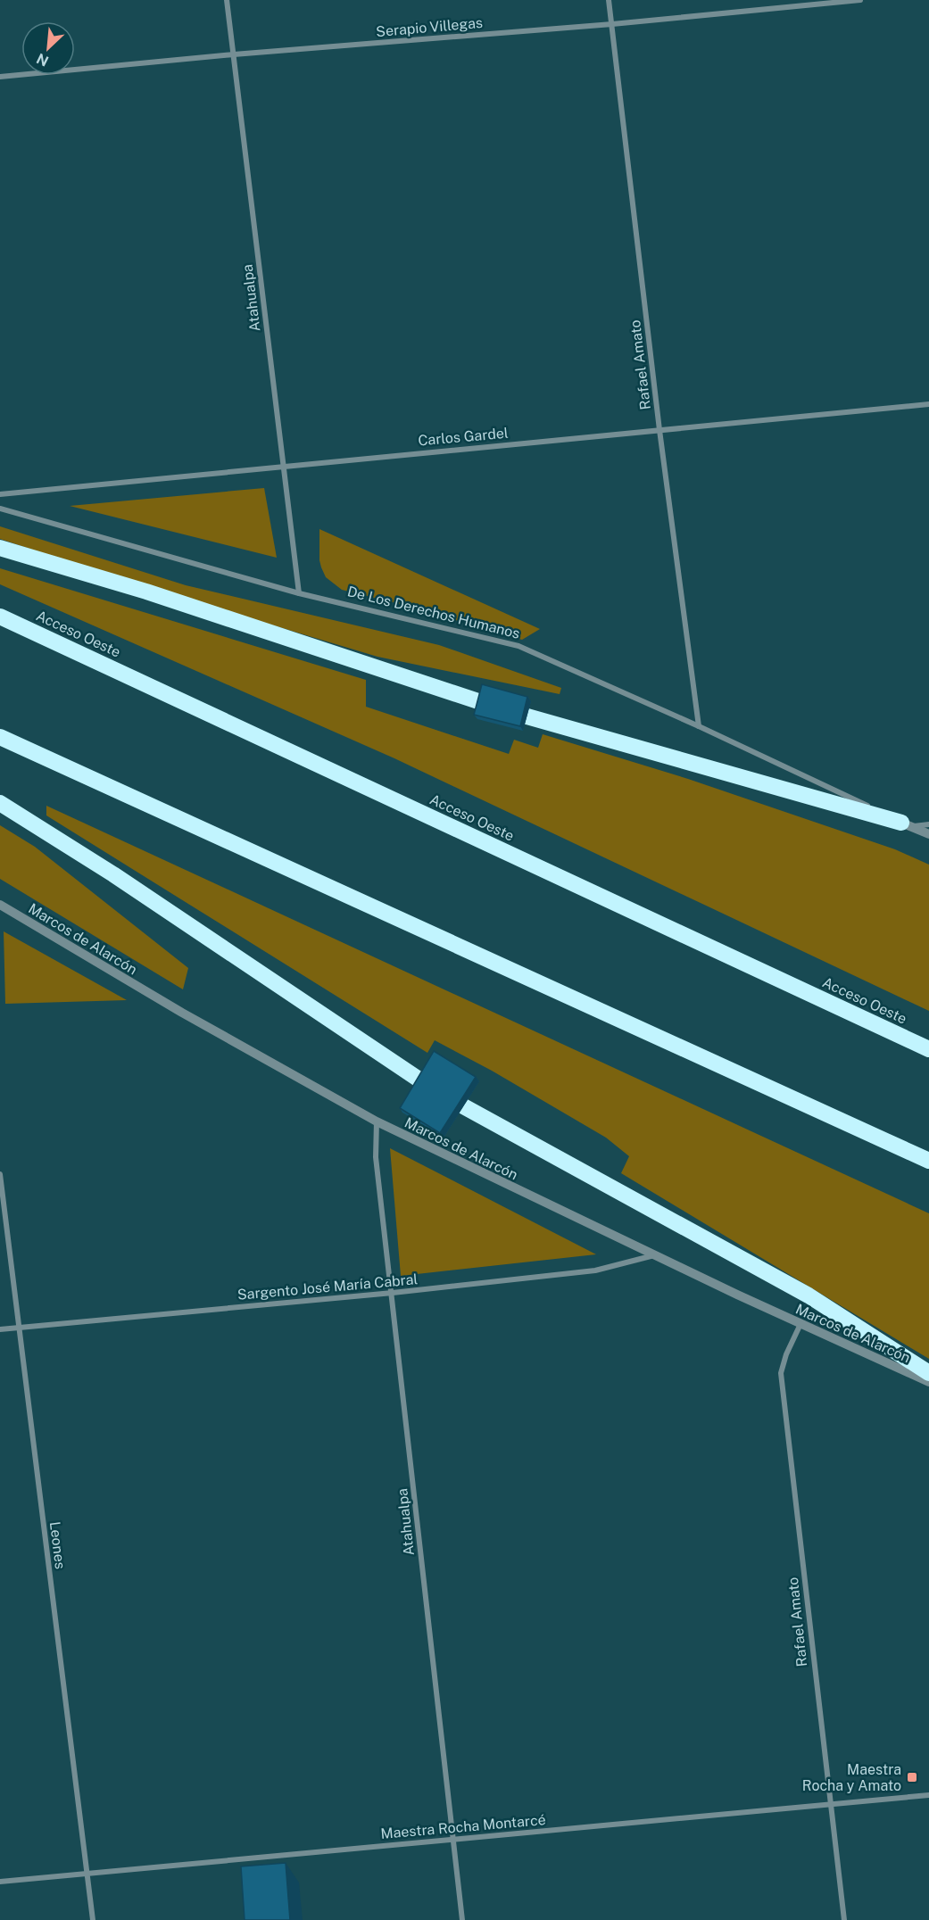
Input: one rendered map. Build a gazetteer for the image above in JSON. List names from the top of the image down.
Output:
{
  "streets": {
    "highway": ["Acceso Oeste"],
    "street": [
      "Serapio Villegas",
      "Atahualpa",
      "Rafael Amato",
      "Carlos Gardel",
      "De Los Derechos Humanos",
      "Marcos de Alarcón",
      "Sargento José María Cabral",
      "Leones",
      "Maestra Rocha Montarcé"
    ]
  },
  "crossings": [
    ["Serapio Villegas", "Atahualpa"],
    ["Serapio Villegas", "Rafael Amato"],
    ["Atahualpa", "Carlos Gardel"],
    ["Atahualpa", "De Los Derechos Humanos"],
    ["Atahualpa", "Marcos de Alarcón"],
    ["Atahualpa", "Sargento José María Cabral"],
    ["Atahualpa", "Maestra Rocha Montarcé"],
    ["Rafael Amato", "Carlos Gardel"],
    ["Rafael Amato", "De Los Derechos Humanos"],
    ["Rafael Amato", "Marcos de Alarcón"],
    ["Rafael Amato", "Maestra Rocha Montarcé"],
    ["Marcos de Alarcón", "Sargento José María Cabral"],
    ["Sargento José María Cabral", "Leones"],
    ["Leones", "Maestra Rocha Montarcé"]
  ],
  "places": {
    "transit": ["Maestra Rocha y Amato"]
  },
  "north": "bottom left"
}
